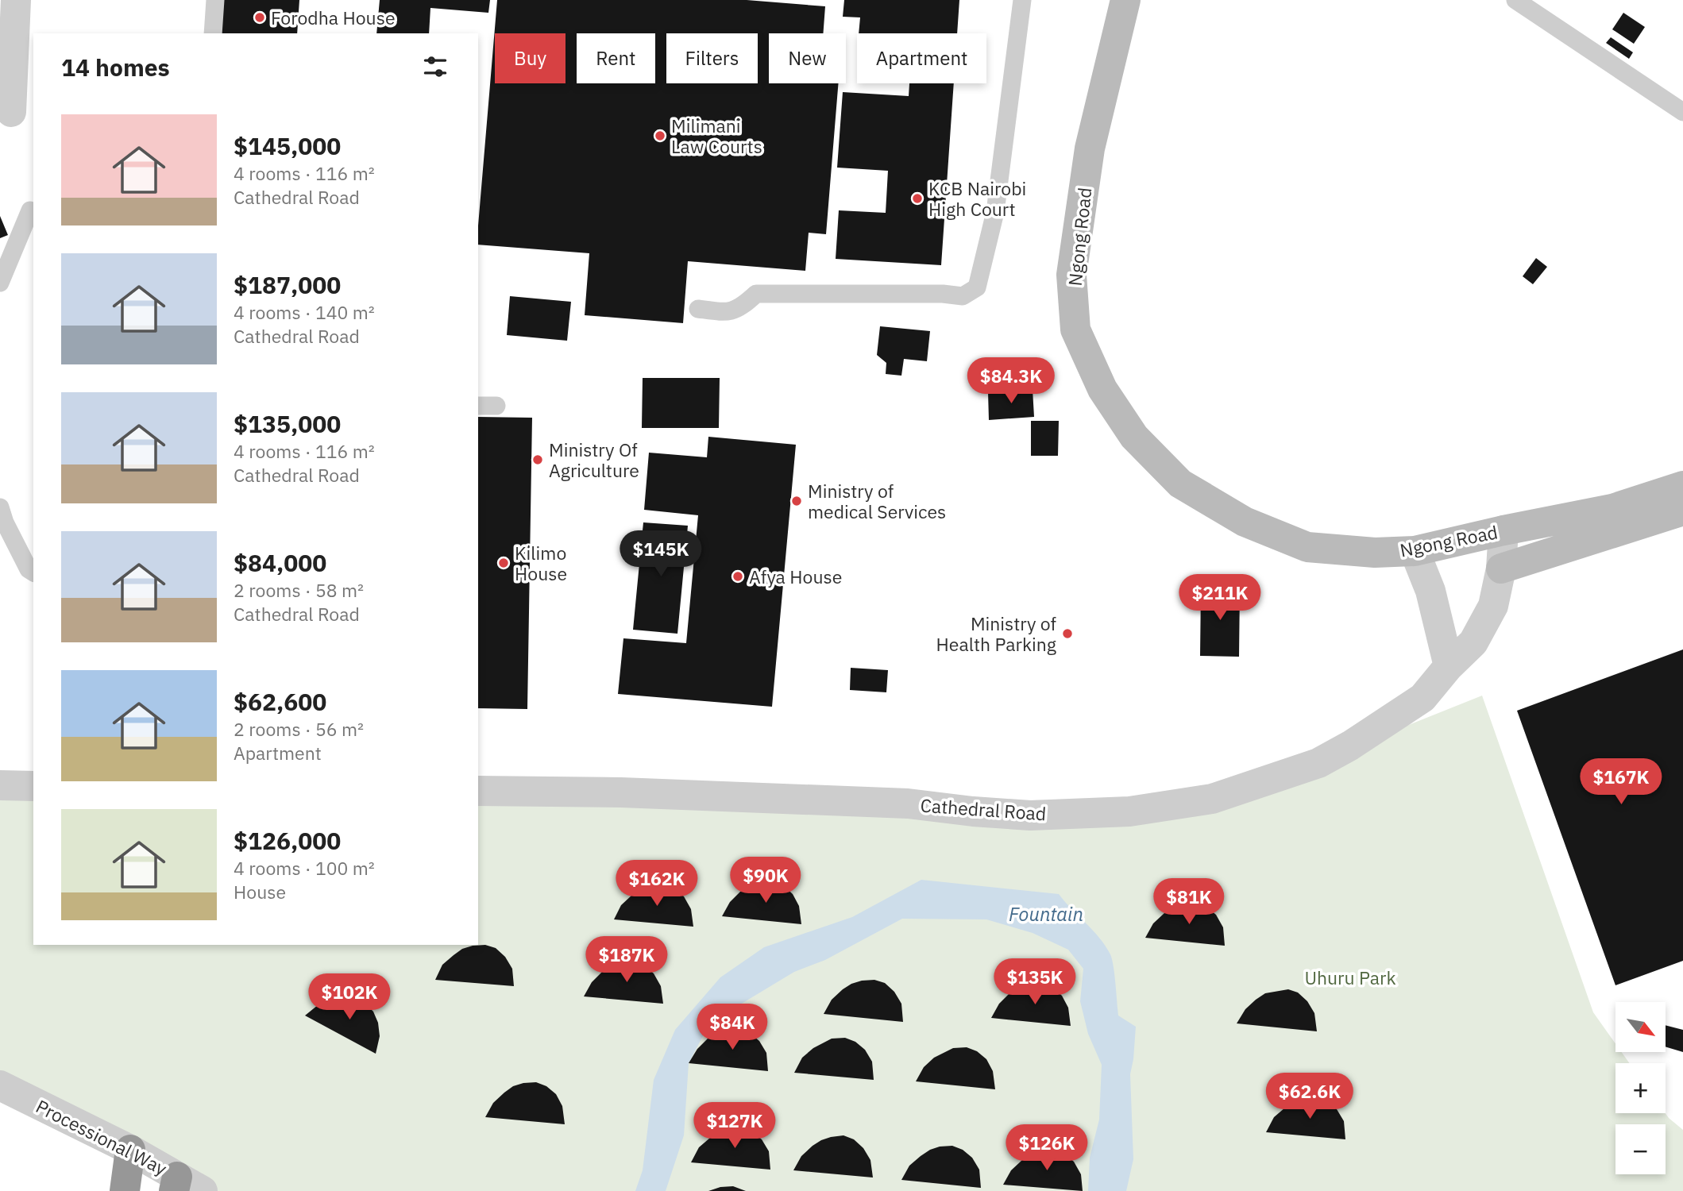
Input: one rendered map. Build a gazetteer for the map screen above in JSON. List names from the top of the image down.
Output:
{
  "streets": {
    "main road": ["Ngong Road"],
    "street": ["Cathedral Road", "Processional Way"]
  },
  "crossings": [
    ["Ngong Road", "Cathedral Road"]
  ],
  "water": ["Fountain"],
  "parks": ["Uhuru Park"],
  "places": [
    "Forodha House",
    "Milimani Law Courts",
    "KCB Nairobi High Court",
    "Ministry Of Agriculture",
    "Ministry of medical Services",
    "Kilimo House",
    "Afya House",
    "Ministry of Health Parking"
  ],
  "north": "bottom right",
  "page": {
    "chip": [
      "Buy",
      "Rent",
      "Filters",
      "New",
      "Apartment"
    ],
    "heading": "14 homes",
    "list": [
      {
        "name": "$145,000",
        "note": "4 rooms · 116 m² · Cathedral Road"
      },
      {
        "name": "$187,000",
        "note": "4 rooms · 140 m² · Cathedral Road"
      },
      {
        "name": "$135,000",
        "note": "4 rooms · 116 m² · Cathedral Road"
      },
      {
        "name": "$84,000",
        "note": "2 rooms · 58 m² · Cathedral Road"
      },
      {
        "name": "$62,600",
        "note": "2 rooms · 56 m² · Apartment"
      },
      {
        "name": "$126,000",
        "note": "4 rooms · 100 m² · House"
      }
    ],
    "price": [
      "$84.3K",
      "$145K",
      "$211K",
      "$167K",
      "$90K",
      "$162K",
      "$81K",
      "$187K",
      "$135K",
      "$102K",
      "$84K",
      "$62.6K",
      "$127K",
      "$126K"
    ],
    "map_buttons": ["+", "−"]
  }
}
